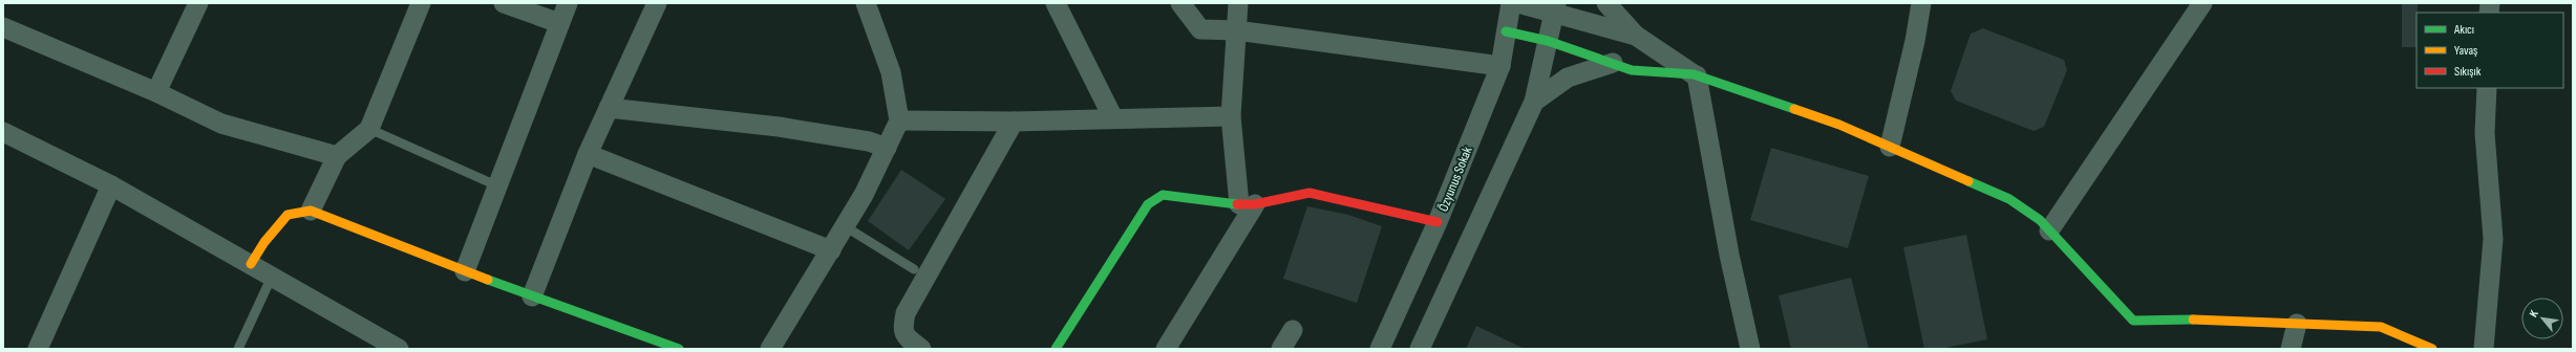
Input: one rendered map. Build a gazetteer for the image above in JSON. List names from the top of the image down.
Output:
{
  "streets": {
    "street": ["Özyunus Sokak"]
  },
  "legend": ["Akıcı", "Yavaş", "Sıkışık"],
  "north": "top left"
}
